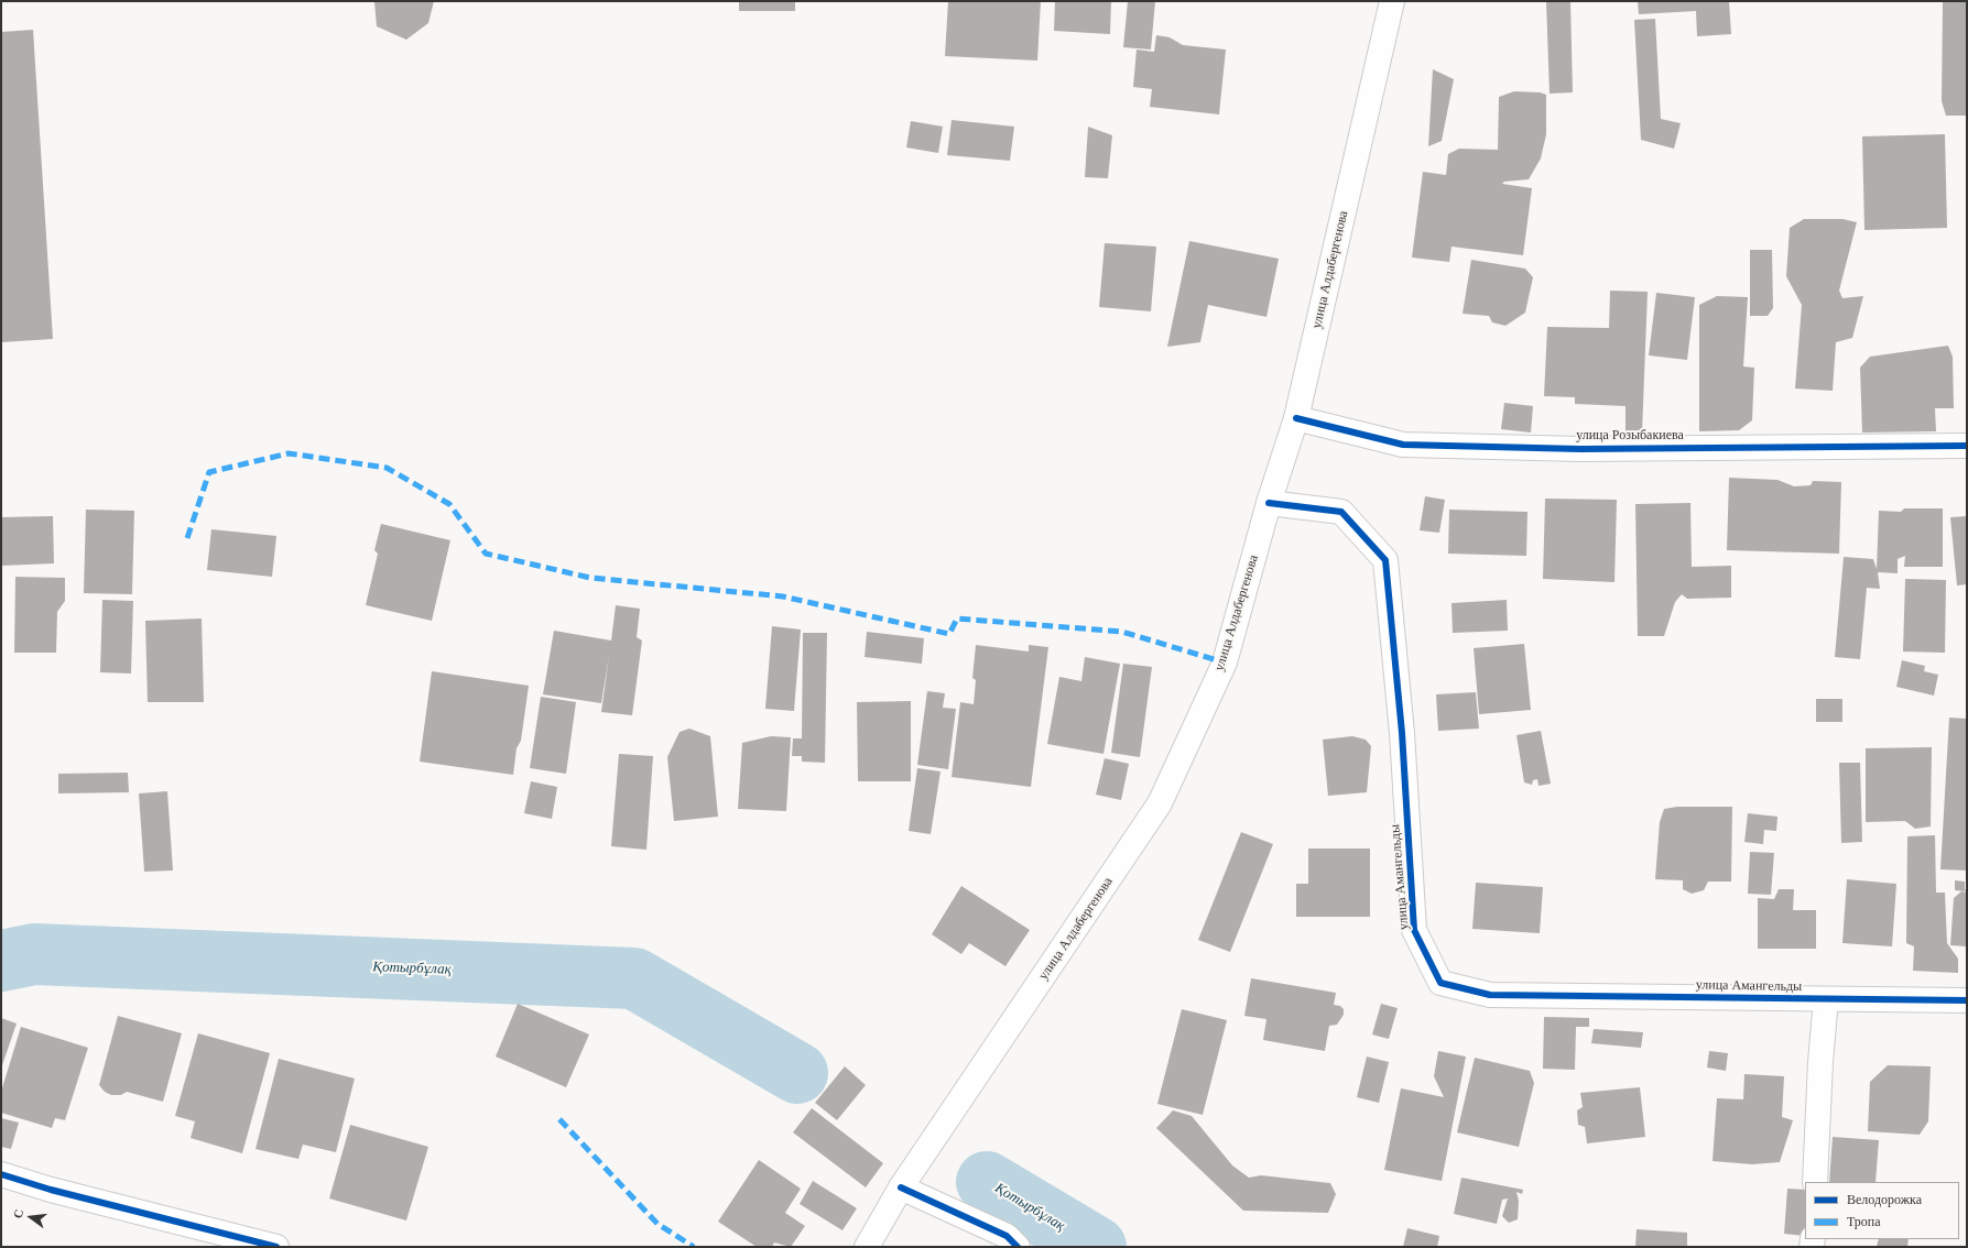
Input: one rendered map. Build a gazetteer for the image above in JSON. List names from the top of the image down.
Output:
{
  "streets": {
    "street": ["улица Алдабергенова", "улица Розыбакиева", "улица Амангельды"]
  },
  "crossings": [
    ["улица Алдабергенова", "улица Розыбакиева"],
    ["улица Алдабергенова", "улица Амангельды"]
  ],
  "water": ["Қотырбұлақ"],
  "legend": ["Велодорожка", "Тропа"],
  "north": "left"
}
